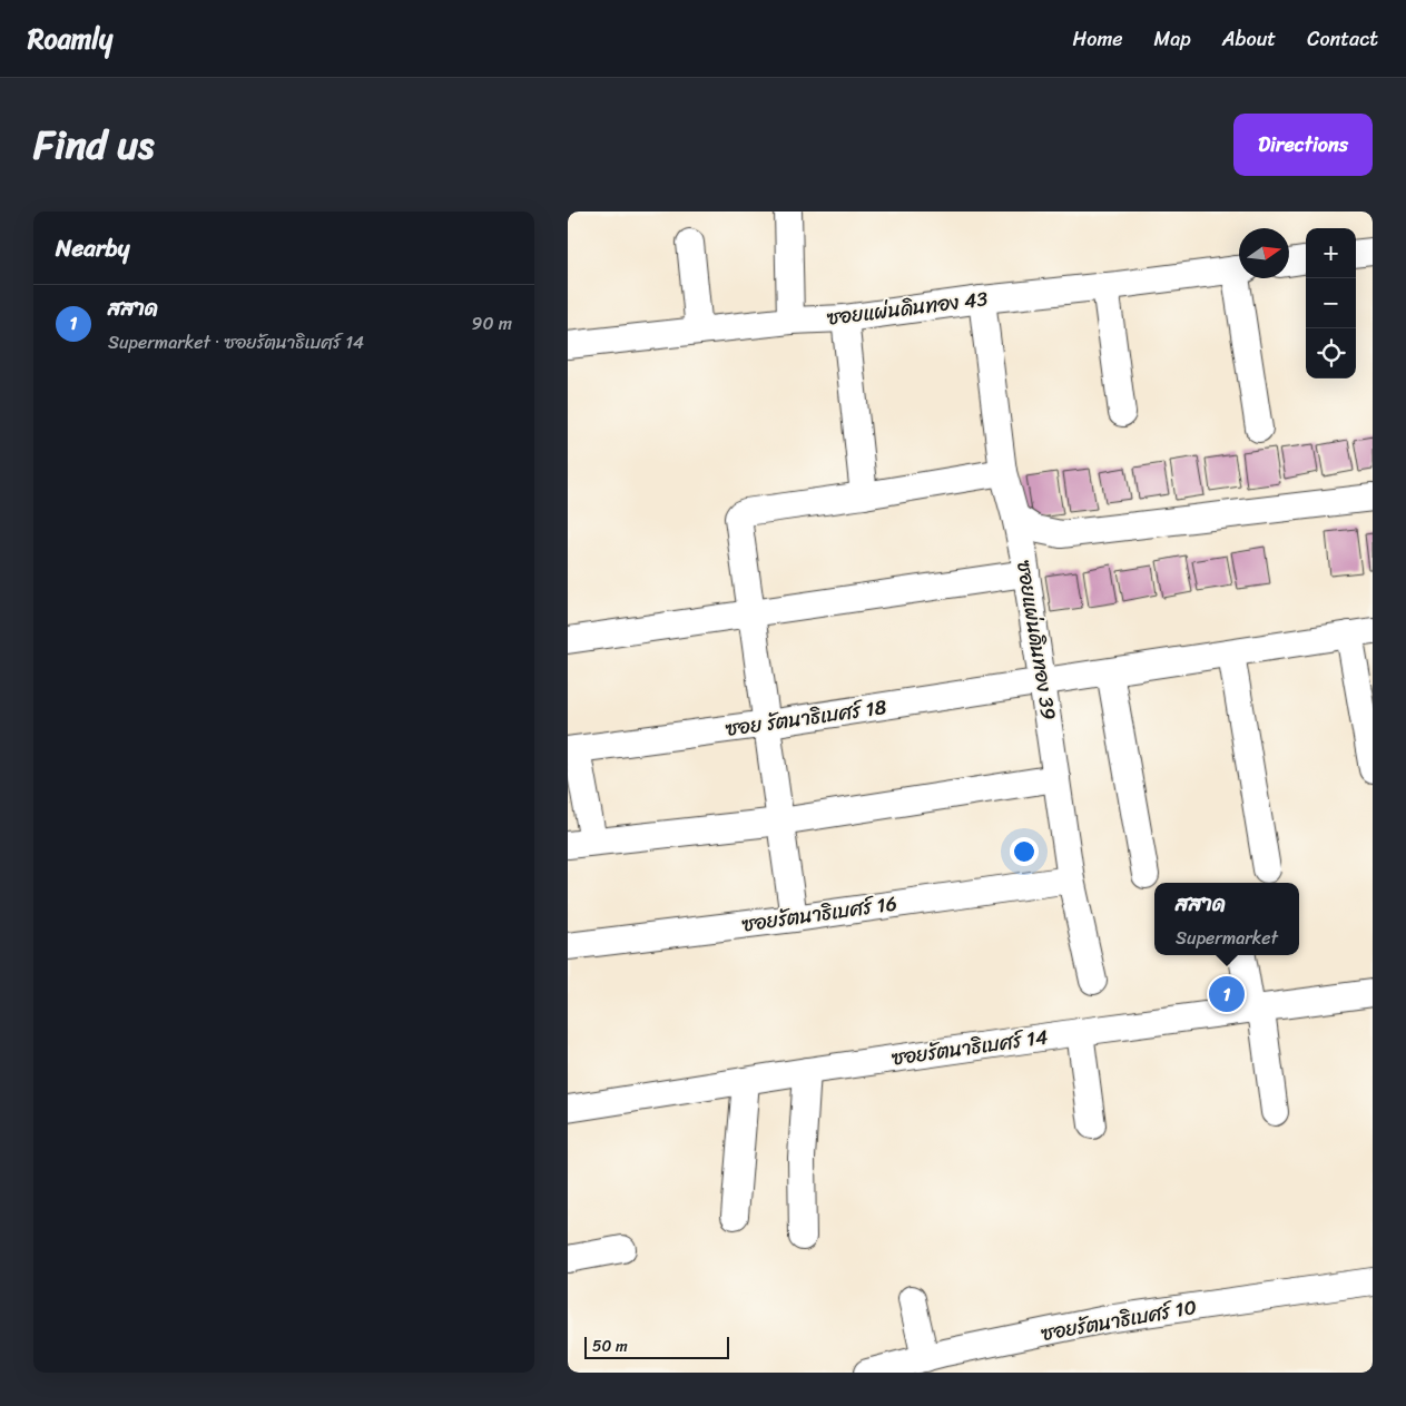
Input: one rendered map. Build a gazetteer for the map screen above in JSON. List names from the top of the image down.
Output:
{
  "streets": {
    "street": [
      "ซอยแผ่นดินทอง 43",
      "ซอยแผ่นดินทอง 39",
      "ซอย รัตนาธิเบศร์ 18",
      "ซอยรัตนาธิเบศร์ 16",
      "ซอยรัตนาธิเบศร์ 14",
      "ซอยรัตนาธิเบศร์ 10"
    ]
  },
  "crossings": [
    ["ซอยแผ่นดินทอง 43", "ซอยแผ่นดินทอง 39"],
    ["ซอยแผ่นดินทอง 39", "ซอย รัตนาธิเบศร์ 18"],
    ["ซอยแผ่นดินทอง 39", "ซอยรัตนาธิเบศร์ 16"]
  ],
  "scale_bar": "50 m",
  "north": "right",
  "page": {
    "header": "Roamly",
    "nav": [
      "Home",
      "Map",
      "About",
      "Contact"
    ],
    "title": "Find us",
    "buttons": "Directions",
    "heading": "Nearby",
    "map_buttons": ["+", "−"],
    "list": [
      {
        "mark": "1",
        "name": "สสาด",
        "note": "Supermarket · ซอยรัตนาธิเบศร์ 14",
        "value": "90 m"
      }
    ],
    "popup": ["สสาด", "Supermarket"],
    "pins": "1",
    "scale": "50 m"
  }
}
